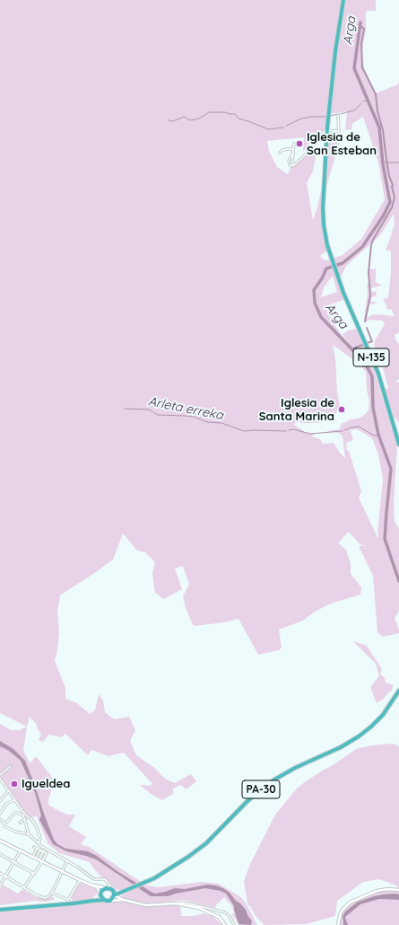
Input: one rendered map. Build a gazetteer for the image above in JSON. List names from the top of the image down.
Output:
{
  "streets": {
    "highway": ["N-135", "PA-30"]
  },
  "water": ["Arga", "Arleta erreka"],
  "places": ["Iglesia de San Esteban", "Iglesia de Santa Marina", "Igueldea"]
}
